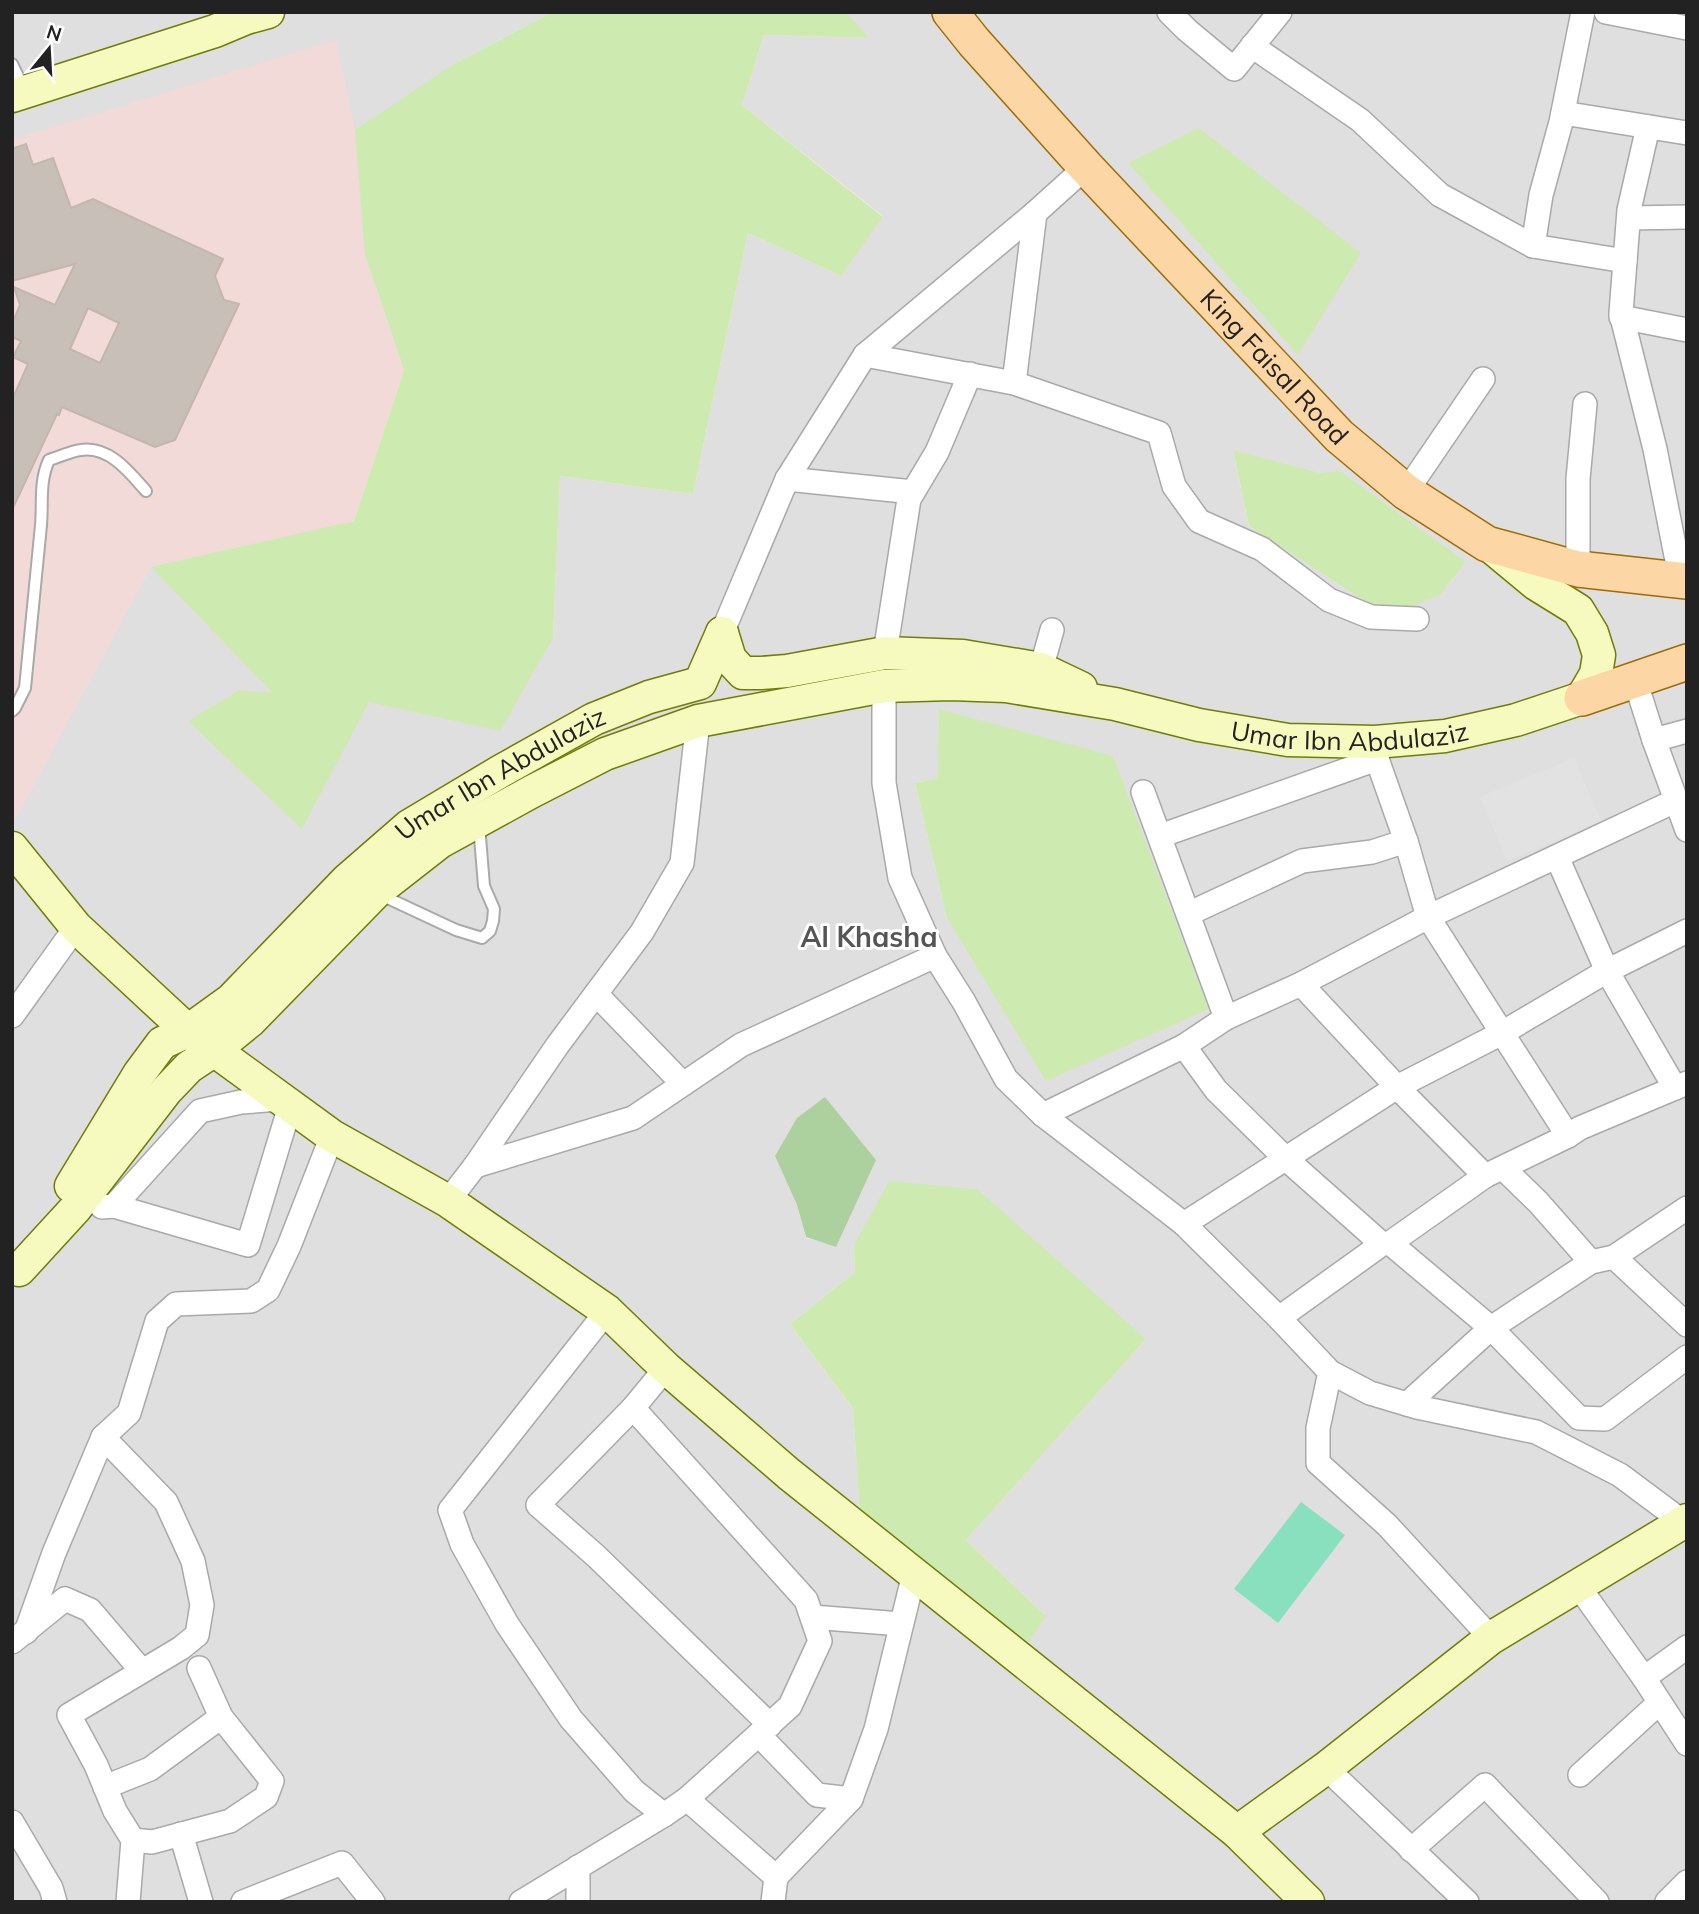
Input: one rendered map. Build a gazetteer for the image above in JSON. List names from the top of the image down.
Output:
{
  "streets": {
    "main road": ["King Faisal Road"],
    "street": ["Umar Ibn Abdulaziz"]
  },
  "districts": ["Al Khasha"],
  "north": "top"
}
